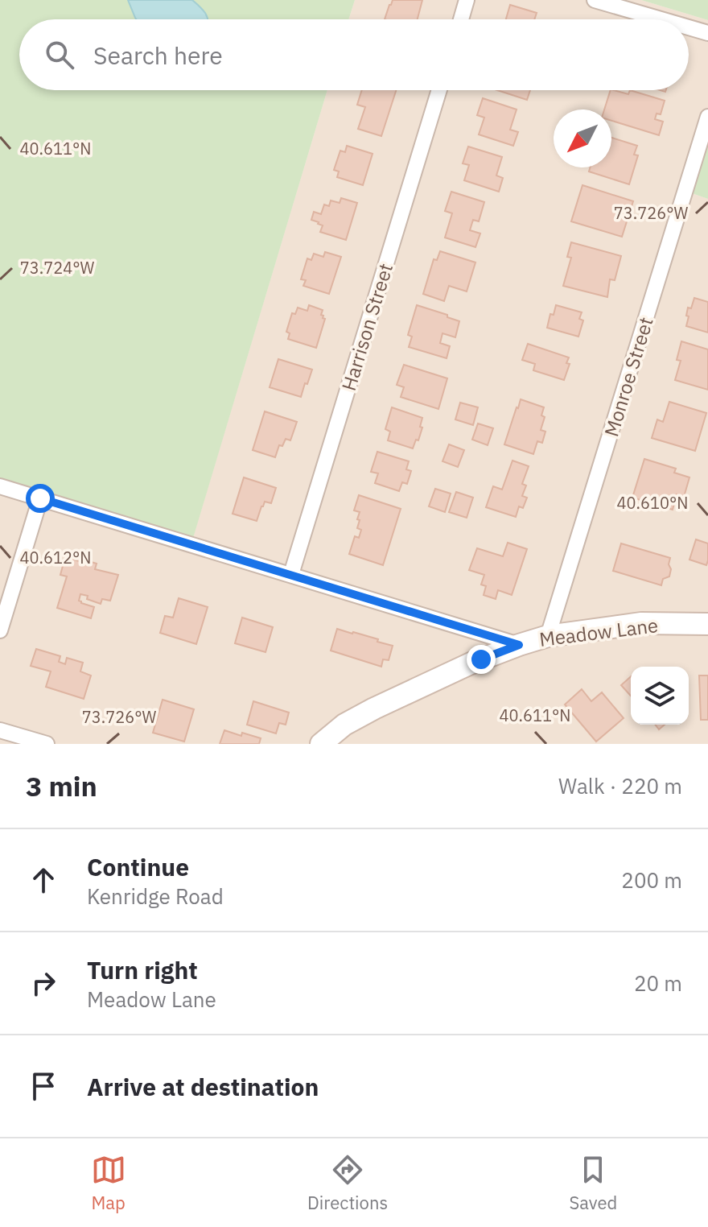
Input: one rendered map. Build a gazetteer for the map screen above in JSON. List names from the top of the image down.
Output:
{
  "streets": {
    "main road": ["Meadow Lane"],
    "street": ["Harrison Street", "Monroe Street"]
  },
  "crossings": [
    ["Monroe Street", "Meadow Lane"]
  ],
  "north": "bottom left",
  "page": {
    "search": "Search here",
    "heading": ["3 min", "Walk · 220 m"],
    "list": [
      ["Continue", "Kenridge Road", "200 m"],
      ["Turn right", "Meadow Lane", "20 m"],
      "Arrive at destination"
    ],
    "nav": ["Map", "Directions", "Saved"]
  },
  "coordinates": [
    "40.611°N",
    "73.726°W",
    "73.724°W",
    "40.610°N",
    "40.612°N"
  ]
}
